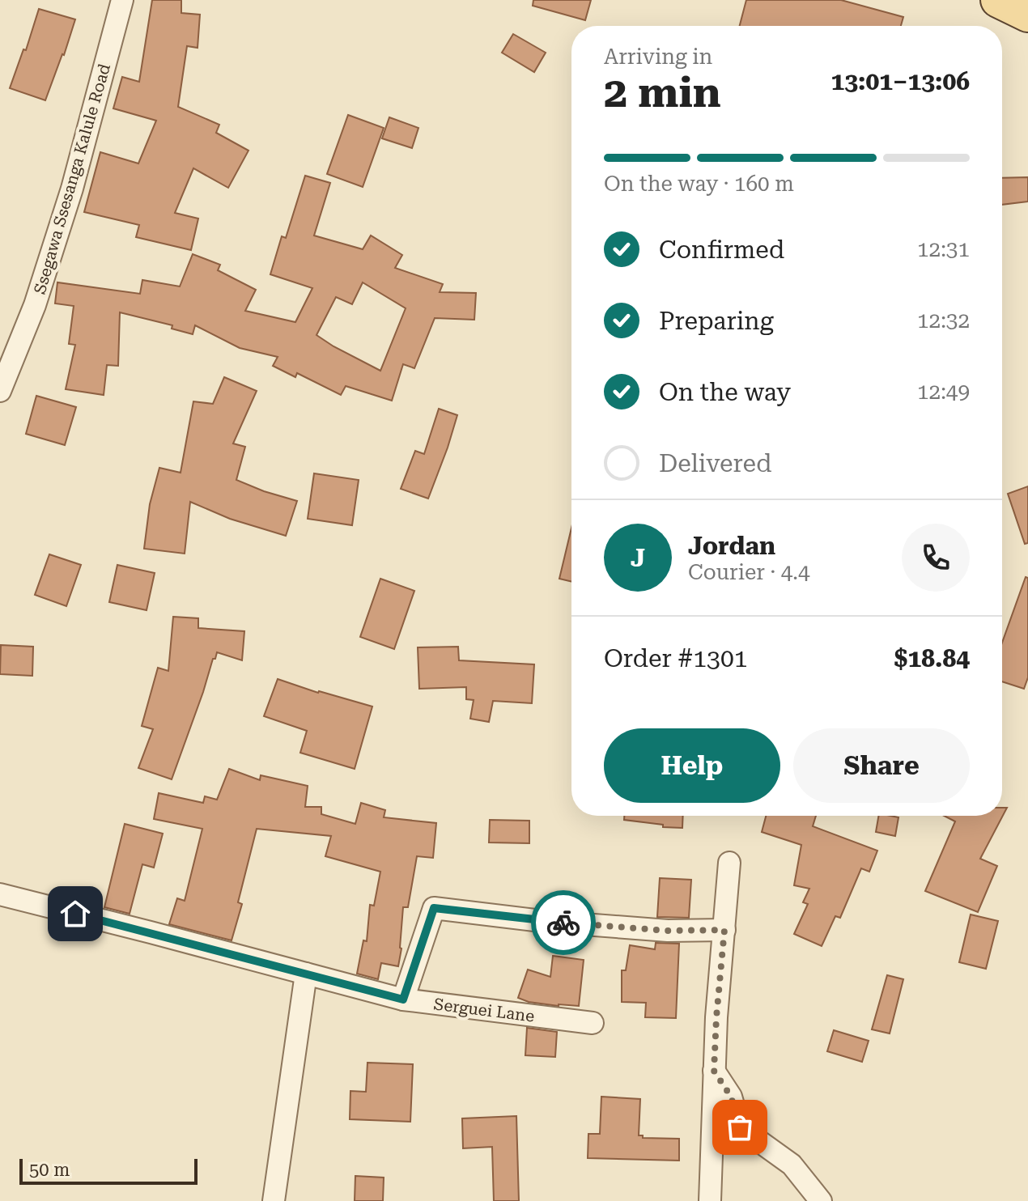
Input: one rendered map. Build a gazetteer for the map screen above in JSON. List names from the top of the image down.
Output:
{
  "streets": {
    "street": ["Ssegawa Ssesanga Kalule Road", "Serguei Lane"]
  },
  "scale_bar": "50 m",
  "page": {
    "heading": ["2 min", "Arriving in", "13:01–13:06"],
    "panel": [
      "Jordan",
      "Courier · 4.4",
      "Order #1301",
      "$18.84"
    ],
    "bar": "On the way · 160 m",
    "list": [
      ["Confirmed", "12:31"],
      ["Preparing", "12:32"],
      ["On the way", "12:49"],
      "Delivered"
    ],
    "round": "J",
    "buttons": ["Help", "Share"],
    "scale": "50 m"
  }
}
